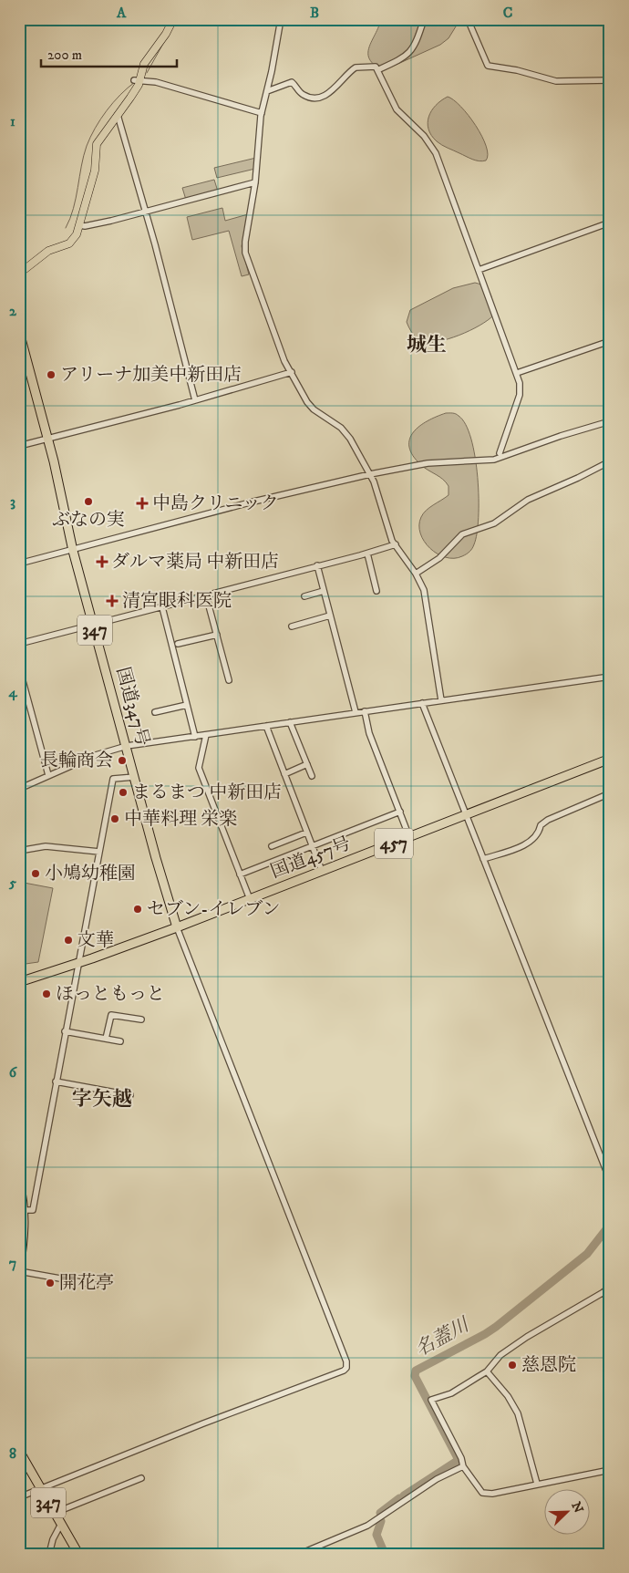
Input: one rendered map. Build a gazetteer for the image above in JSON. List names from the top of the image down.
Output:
{
  "streets": {
    "highway": [
      "347",
      "国道347号",
      "457",
      "国道457号"
    ]
  },
  "crossings": [
    ["国道347号", "457"],
    ["国道347号", "国道457号"],
    ["457", "国道457号"]
  ],
  "districts": ["城生", "字矢越"],
  "water": ["名蓋川"],
  "places": {
    "other": [
      "アリーナ加美中新田店",
      "ぶなの実",
      "長輪商会",
      "まるまつ 中新田店",
      "中華料理 栄楽",
      "小鳩幼稚園",
      "セブン-イレブン",
      "文華",
      "ほっともっと",
      "開花亭",
      "慈恩院"
    ],
    "health": ["中島クリニック", "ダルマ薬局 中新田店", "清宮眼科医院"]
  },
  "scale_bar": "200 m",
  "north": "top right",
  "grid": {
    "columns": ["A", "B", "C"],
    "rows": [
      "1",
      "2",
      "3",
      "4",
      "5",
      "6",
      "7",
      "8"
    ]
  }
}
